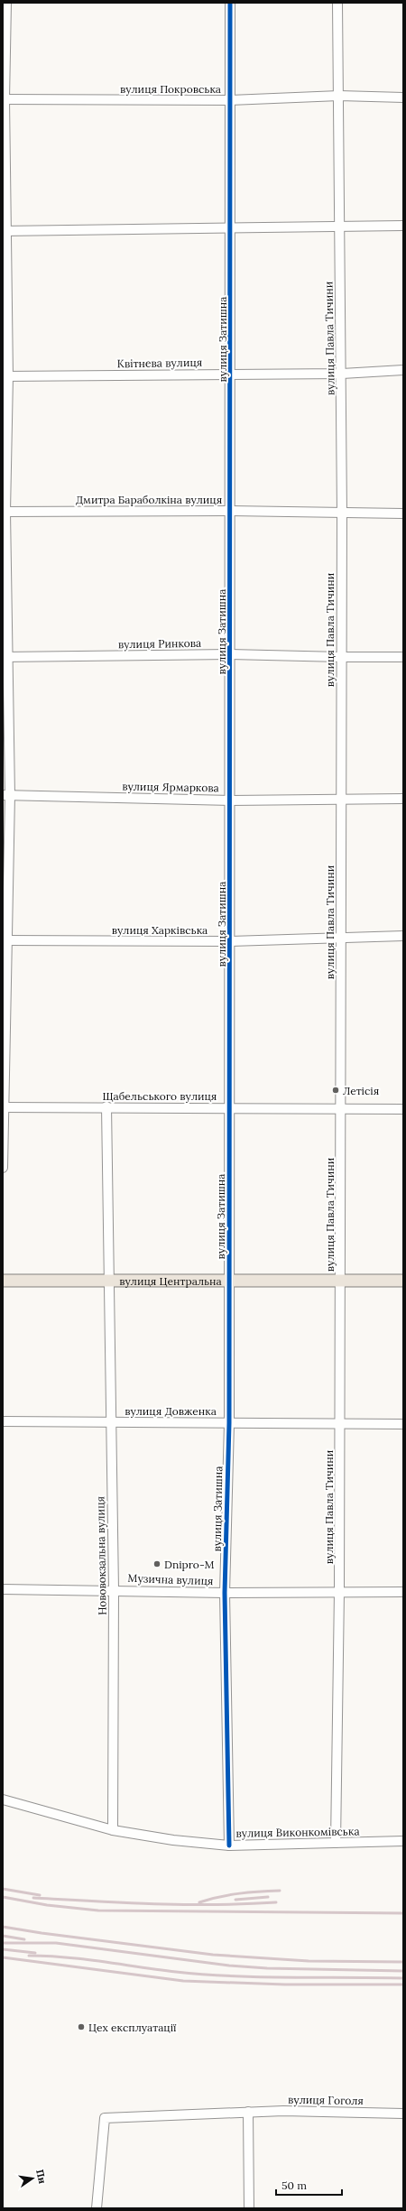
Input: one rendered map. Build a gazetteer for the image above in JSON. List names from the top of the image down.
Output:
{
  "streets": {
    "main road": ["вулиця Центральна"],
    "street": [
      "вулиця Покровська",
      "вулиця Павла Тичини",
      "вулиця Затишна",
      "Квітнева вулиця",
      "Дмитра Бараболкіна вулиця",
      "вулиця Ринкова",
      "вулиця Ярмаркова",
      "вулиця Харківська",
      "Щабельського вулиця",
      "вулиця Довженка",
      "Нововокзальна вулиця",
      "Музична вулиця",
      "вулиця Виконкомівська",
      "вулиця Гоголя"
    ]
  },
  "crossings": [
    ["вулиця Покровська", "вулиця Павла Тичини"],
    ["вулиця Покровська", "вулиця Затишна"],
    ["вулиця Павла Тичини", "Квітнева вулиця"],
    ["вулиця Павла Тичини", "Дмитра Бараболкіна вулиця"],
    ["вулиця Павла Тичини", "вулиця Ринкова"],
    ["вулиця Павла Тичини", "вулиця Ярмаркова"],
    ["вулиця Павла Тичини", "вулиця Харківська"],
    ["вулиця Павла Тичини", "Щабельського вулиця"],
    ["вулиця Павла Тичини", "вулиця Центральна"],
    ["вулиця Павла Тичини", "вулиця Довженка"],
    ["вулиця Павла Тичини", "Музична вулиця"],
    ["вулиця Павла Тичини", "вулиця Виконкомівська"],
    ["вулиця Затишна", "Квітнева вулиця"],
    ["вулиця Затишна", "Дмитра Бараболкіна вулиця"],
    ["вулиця Затишна", "вулиця Ринкова"],
    ["вулиця Затишна", "вулиця Ярмаркова"],
    ["вулиця Затишна", "вулиця Харківська"],
    ["вулиця Затишна", "Щабельського вулиця"],
    ["вулиця Затишна", "вулиця Центральна"],
    ["вулиця Затишна", "вулиця Довженка"],
    ["вулиця Затишна", "Музична вулиця"],
    ["вулиця Затишна", "вулиця Виконкомівська"],
    ["Щабельського вулиця", "Нововокзальна вулиця"],
    ["вулиця Центральна", "Нововокзальна вулиця"],
    ["вулиця Довженка", "Нововокзальна вулиця"],
    ["Нововокзальна вулиця", "Музична вулиця"],
    ["Нововокзальна вулиця", "вулиця Виконкомівська"]
  ],
  "places": ["Летісія", "Dnipro-M", "Цех експлуатації"],
  "scale_bar": "50 m",
  "north": "right"
}
